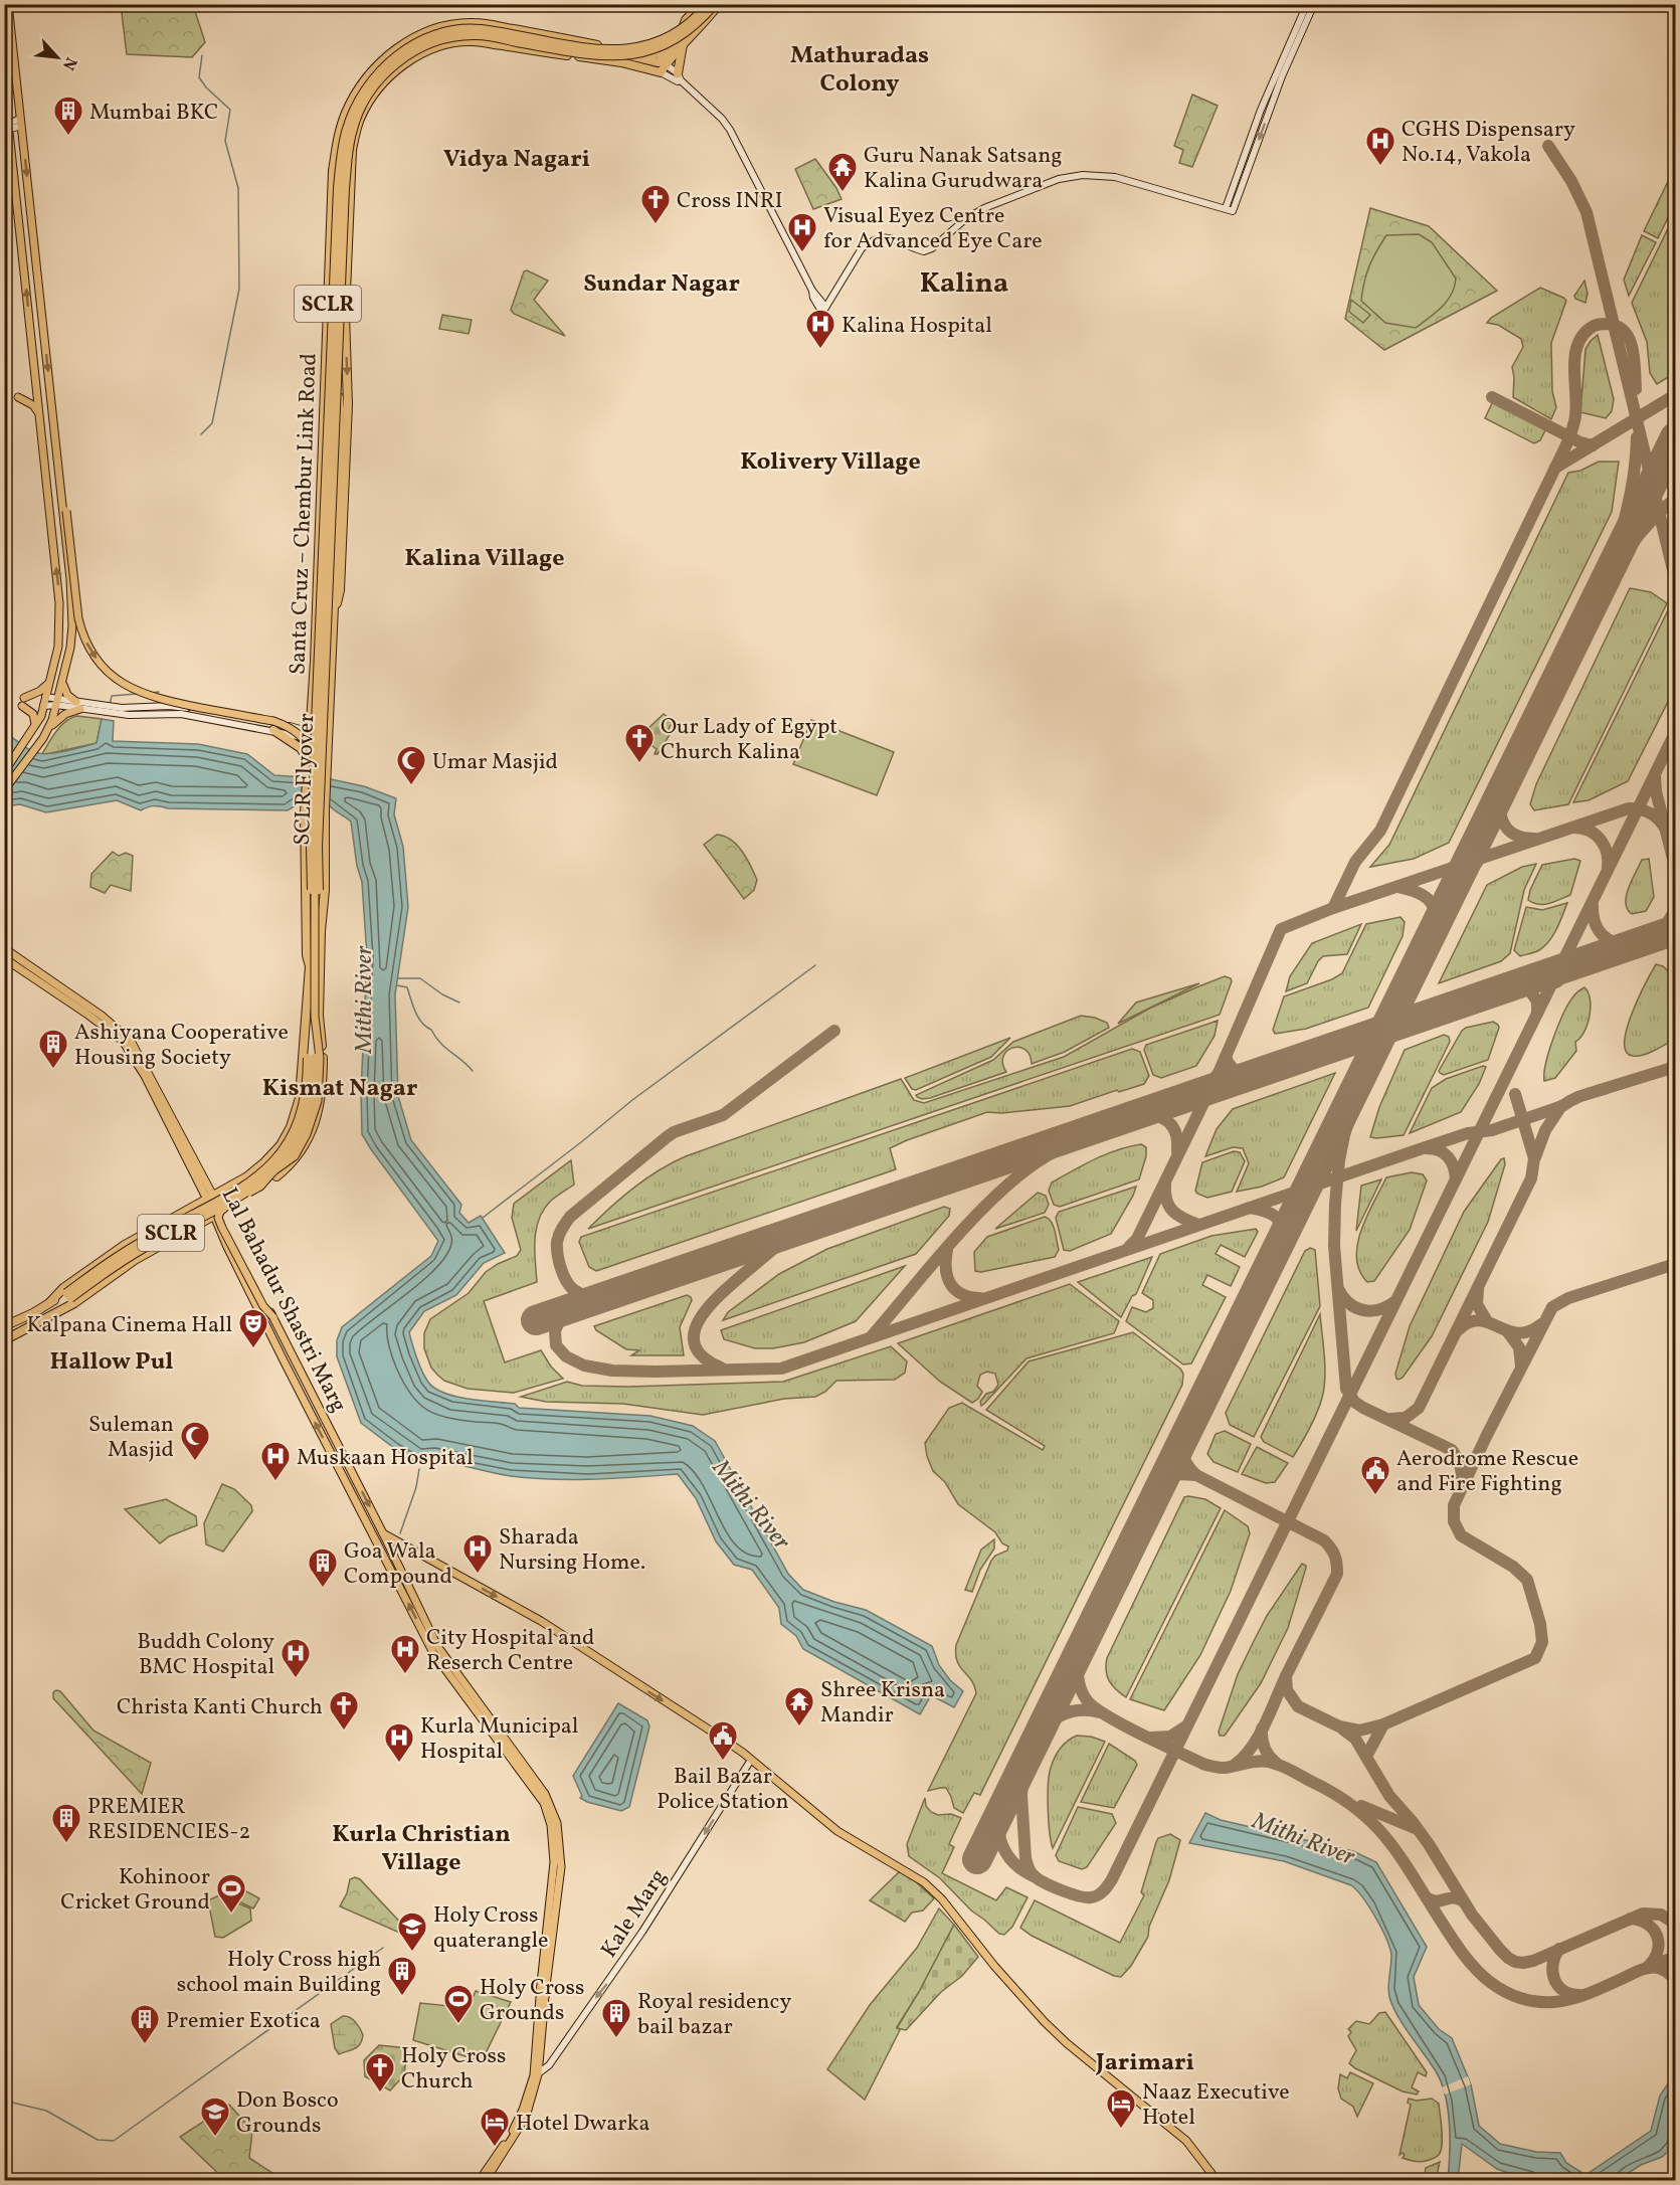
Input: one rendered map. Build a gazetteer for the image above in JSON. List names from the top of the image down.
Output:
{
  "streets": {
    "highway": ["SCLR", "Santa Cruz – Chembur Link Road"],
    "main road": ["Lal Bahadur Shastri Marg", "Kale Marg"]
  },
  "crossings": [
    ["SCLR", "Santa Cruz – Chembur Link Road"],
    ["Santa Cruz – Chembur Link Road", "Lal Bahadur Shastri Marg"],
    ["Lal Bahadur Shastri Marg", "Kale Marg"]
  ],
  "one_way": ["Kale Marg"],
  "districts": [
    "Mathuradas Colony",
    "Vidya Nagari",
    "Kalina",
    "Sundar Nagar",
    "Kolivery Village",
    "Kalina Village",
    "Kismat Nagar",
    "Hallow Pul",
    "Kurla Christian Village",
    "Jarimari"
  ],
  "water": ["Mithi River"],
  "places": {
    "building": [
      "Mumbai BKC",
      "Ashiyana Cooperative Housing Society",
      "Goa Wala Compound",
      "PREMIER RESIDENCIES-2",
      "Holy Cross high school main Building",
      "Royal residency bail bazar",
      "Premier Exotica"
    ],
    "hospital": [
      "CGHS Dispensary No.14, Vakola",
      "Visual Eyez Centre for Advanced Eye Care",
      "Kalina Hospital",
      "Muskaan Hospital",
      "Sharada Nursing Home.",
      "City Hospital and Reserch Centre",
      "Buddh Colony BMC Hospital",
      "Kurla Municipal Hospital"
    ],
    "temple": ["Guru Nanak Satsang Kalina Gurudwara", "Shree Krisna Mandir"],
    "church": [
      "Cross INRI",
      "Our Lady of Egypt Church Kalina",
      "Christa Kanti Church",
      "Holy Cross Church"
    ],
    "mosque": ["Umar Masjid", "Suleman Masjid"],
    "theatre": ["Kalpana Cinema Hall"],
    "public building": ["Aerodrome Rescue and Fire Fighting", "Bail Bazar Police Station"],
    "sports": ["Kohinoor Cricket Ground", "Holy Cross Grounds"],
    "school or university": ["Holy Cross quaterangle", "Don Bosco Grounds"],
    "hotel": ["Naaz Executive Hotel", "Hotel Dwarka"]
  },
  "north": "bottom right"
}
